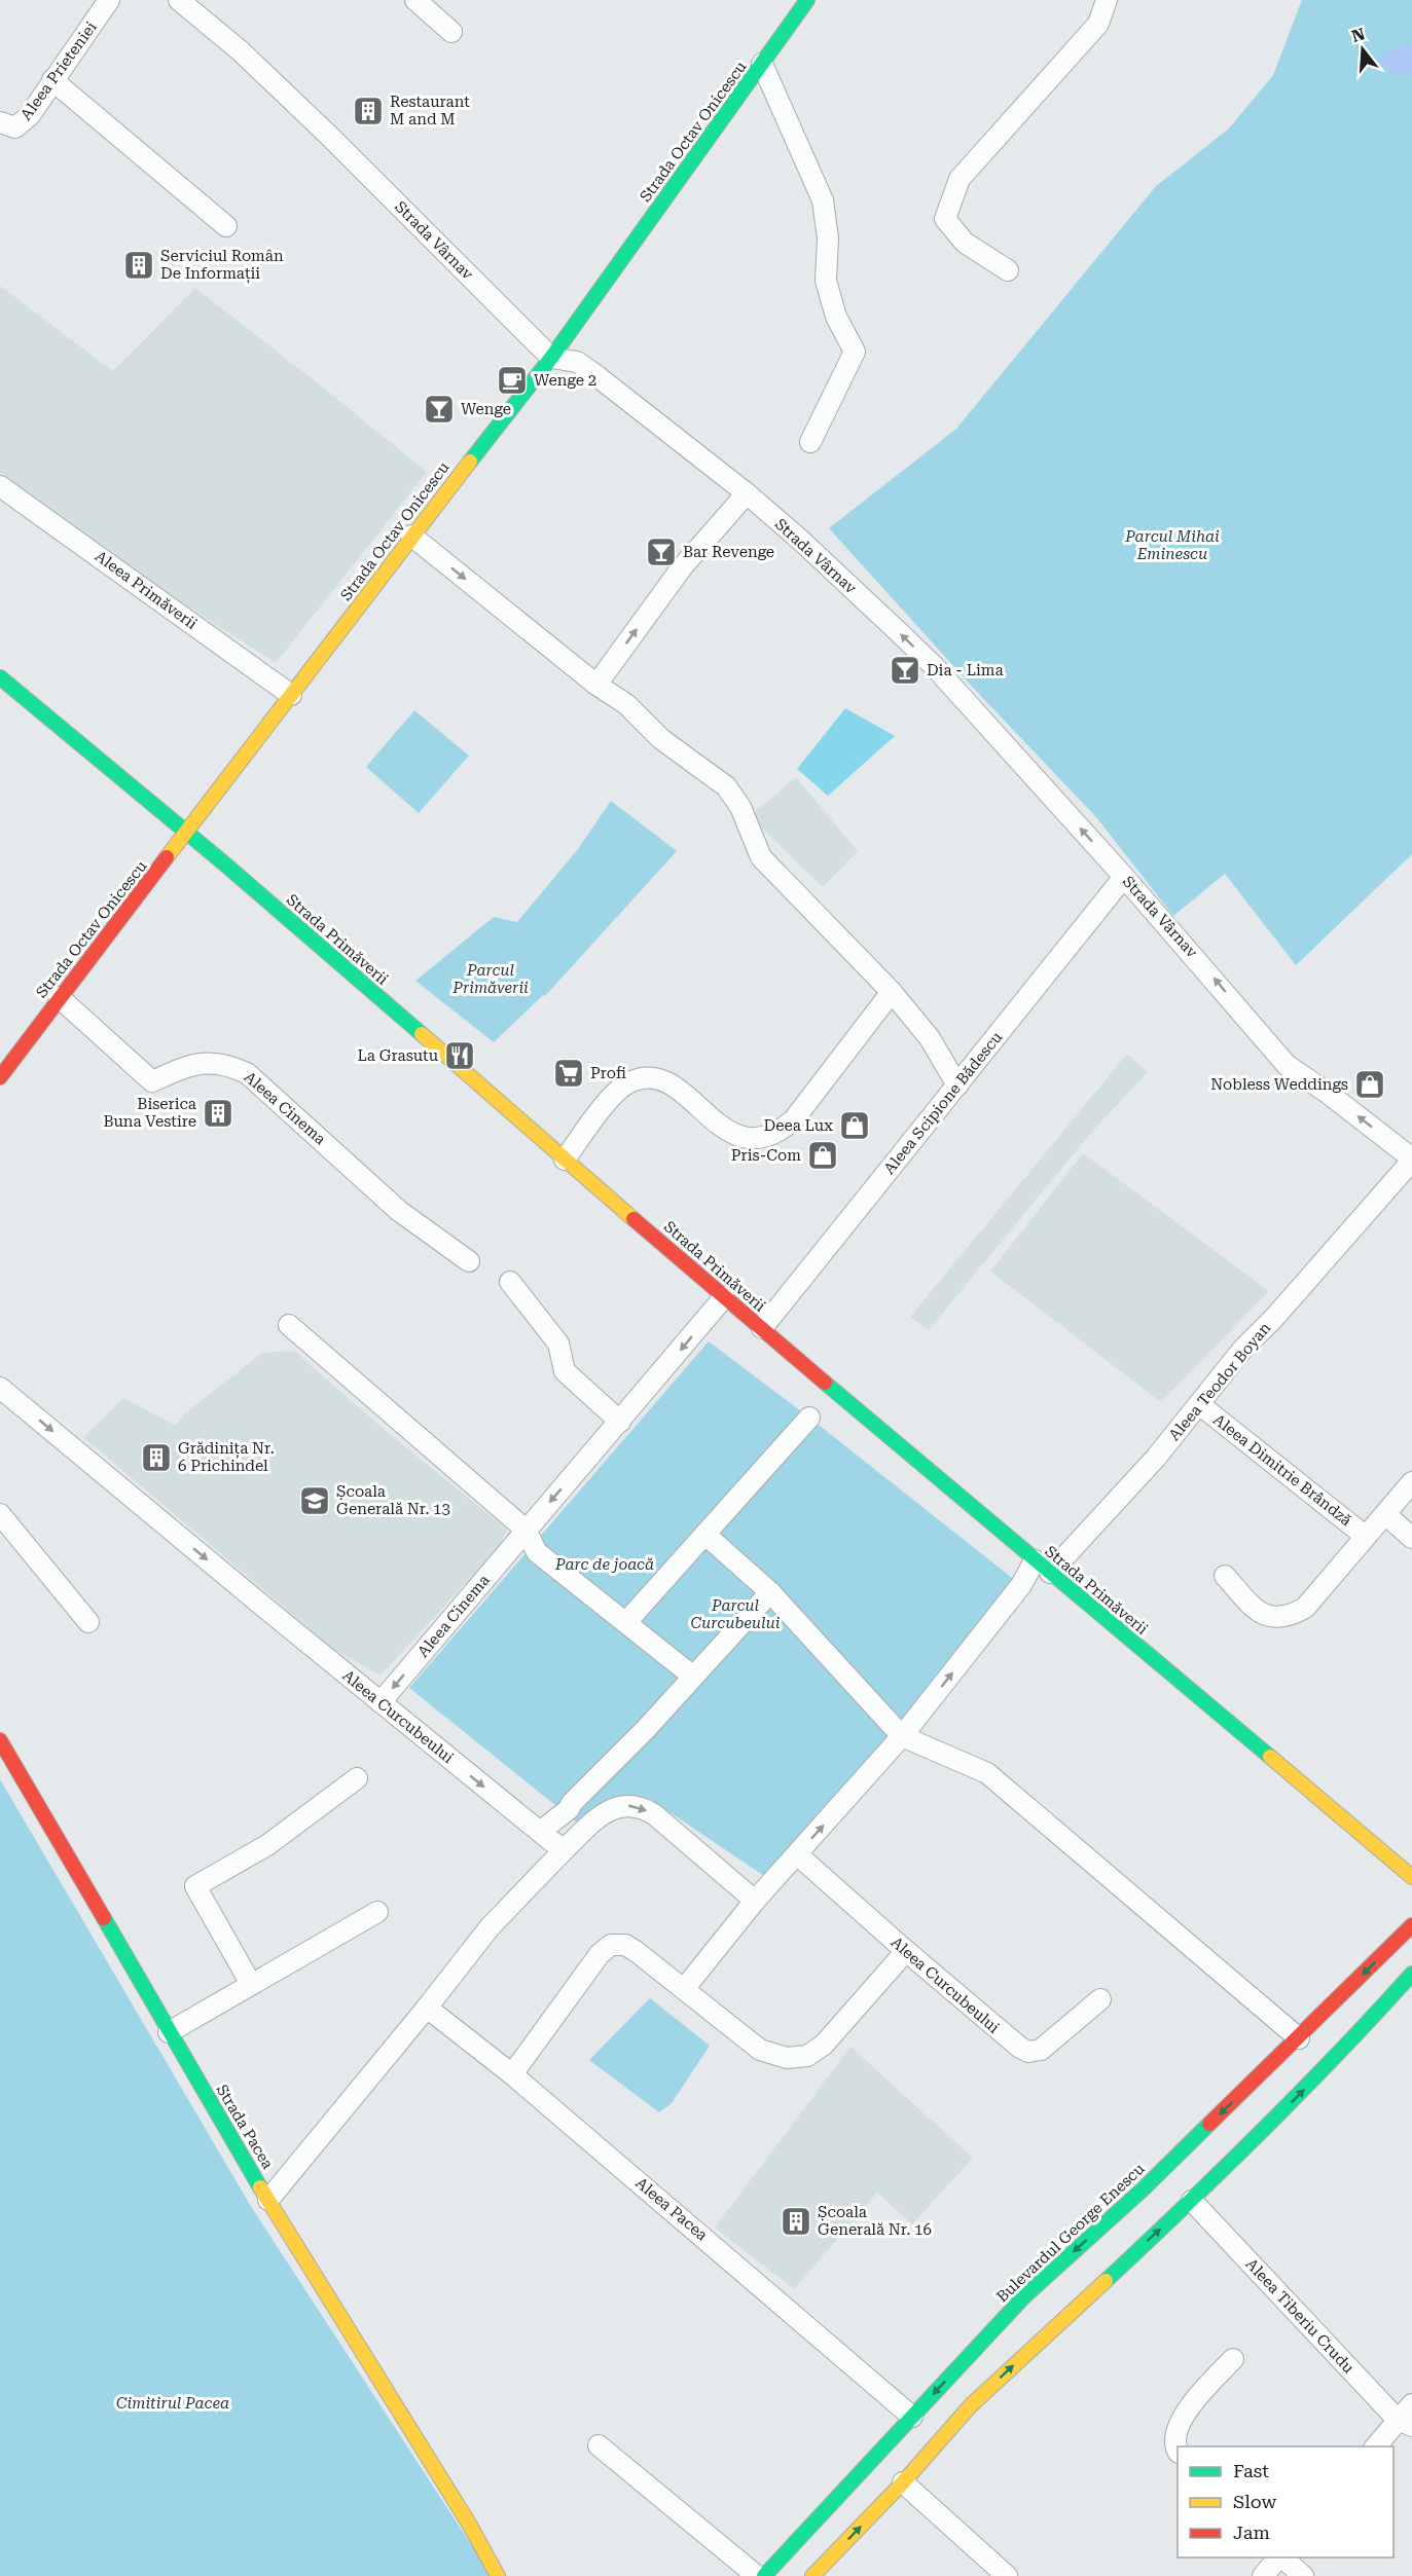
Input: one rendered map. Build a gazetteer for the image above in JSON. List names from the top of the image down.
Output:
{
  "streets": {
    "main road": [
      "Strada Octav Onicescu",
      "Strada Primăverii",
      "Strada Pacea",
      "Bulevardul George Enescu"
    ],
    "street": [
      "Aleea Prieteniei",
      "Strada Vârnav",
      "Aleea Primăverii",
      "Aleea Scipione Bădescu",
      "Aleea Cinema",
      "Aleea Teodor Boyan",
      "Aleea Dimitrie Brândză",
      "Aleea Curcubeului",
      "Aleea Pacea",
      "Aleea Tiberiu Crudu"
    ]
  },
  "crossings": [
    ["Strada Octav Onicescu", "Strada Vârnav"],
    ["Strada Octav Onicescu", "Aleea Primăverii"],
    ["Strada Octav Onicescu", "Strada Primăverii"],
    ["Strada Octav Onicescu", "Aleea Cinema"],
    ["Strada Vârnav", "Aleea Scipione Bădescu"],
    ["Strada Vârnav", "Aleea Teodor Boyan"],
    ["Strada Primăverii", "Aleea Scipione Bădescu"],
    ["Strada Primăverii", "Aleea Cinema"],
    ["Strada Primăverii", "Aleea Teodor Boyan"],
    ["Aleea Cinema", "Aleea Curcubeului"],
    ["Aleea Teodor Boyan", "Aleea Dimitrie Brândză"],
    ["Aleea Pacea", "Bulevardul George Enescu"]
  ],
  "one_way": ["Strada Vârnav", "Aleea Curcubeului"],
  "parks": [
    "Parcul Mihai Eminescu",
    "Parcul Primăverii",
    "Parc de joacă",
    "Parcul Curcubeului",
    "Cimitirul Pacea"
  ],
  "places": {
    "building": [
      "Restaurant M and M",
      "Serviciul Român De Informații",
      "Biserica Buna Vestire",
      "Grădinița Nr. 6 Prichindel",
      "Școala Generală Nr. 16"
    ],
    "cafe": ["Wenge 2"],
    "bar": ["Wenge", "Bar Revenge", "Dia - Lima"],
    "restaurant": ["La Grasutu"],
    "supermarket": ["Profi"],
    "shop": ["Nobless Weddings", "Deea Lux", "Pris-Com"],
    "school or university": ["Școala Generală Nr. 13"]
  },
  "legend": ["Fast", "Slow", "Jam"],
  "north": "top"
}
